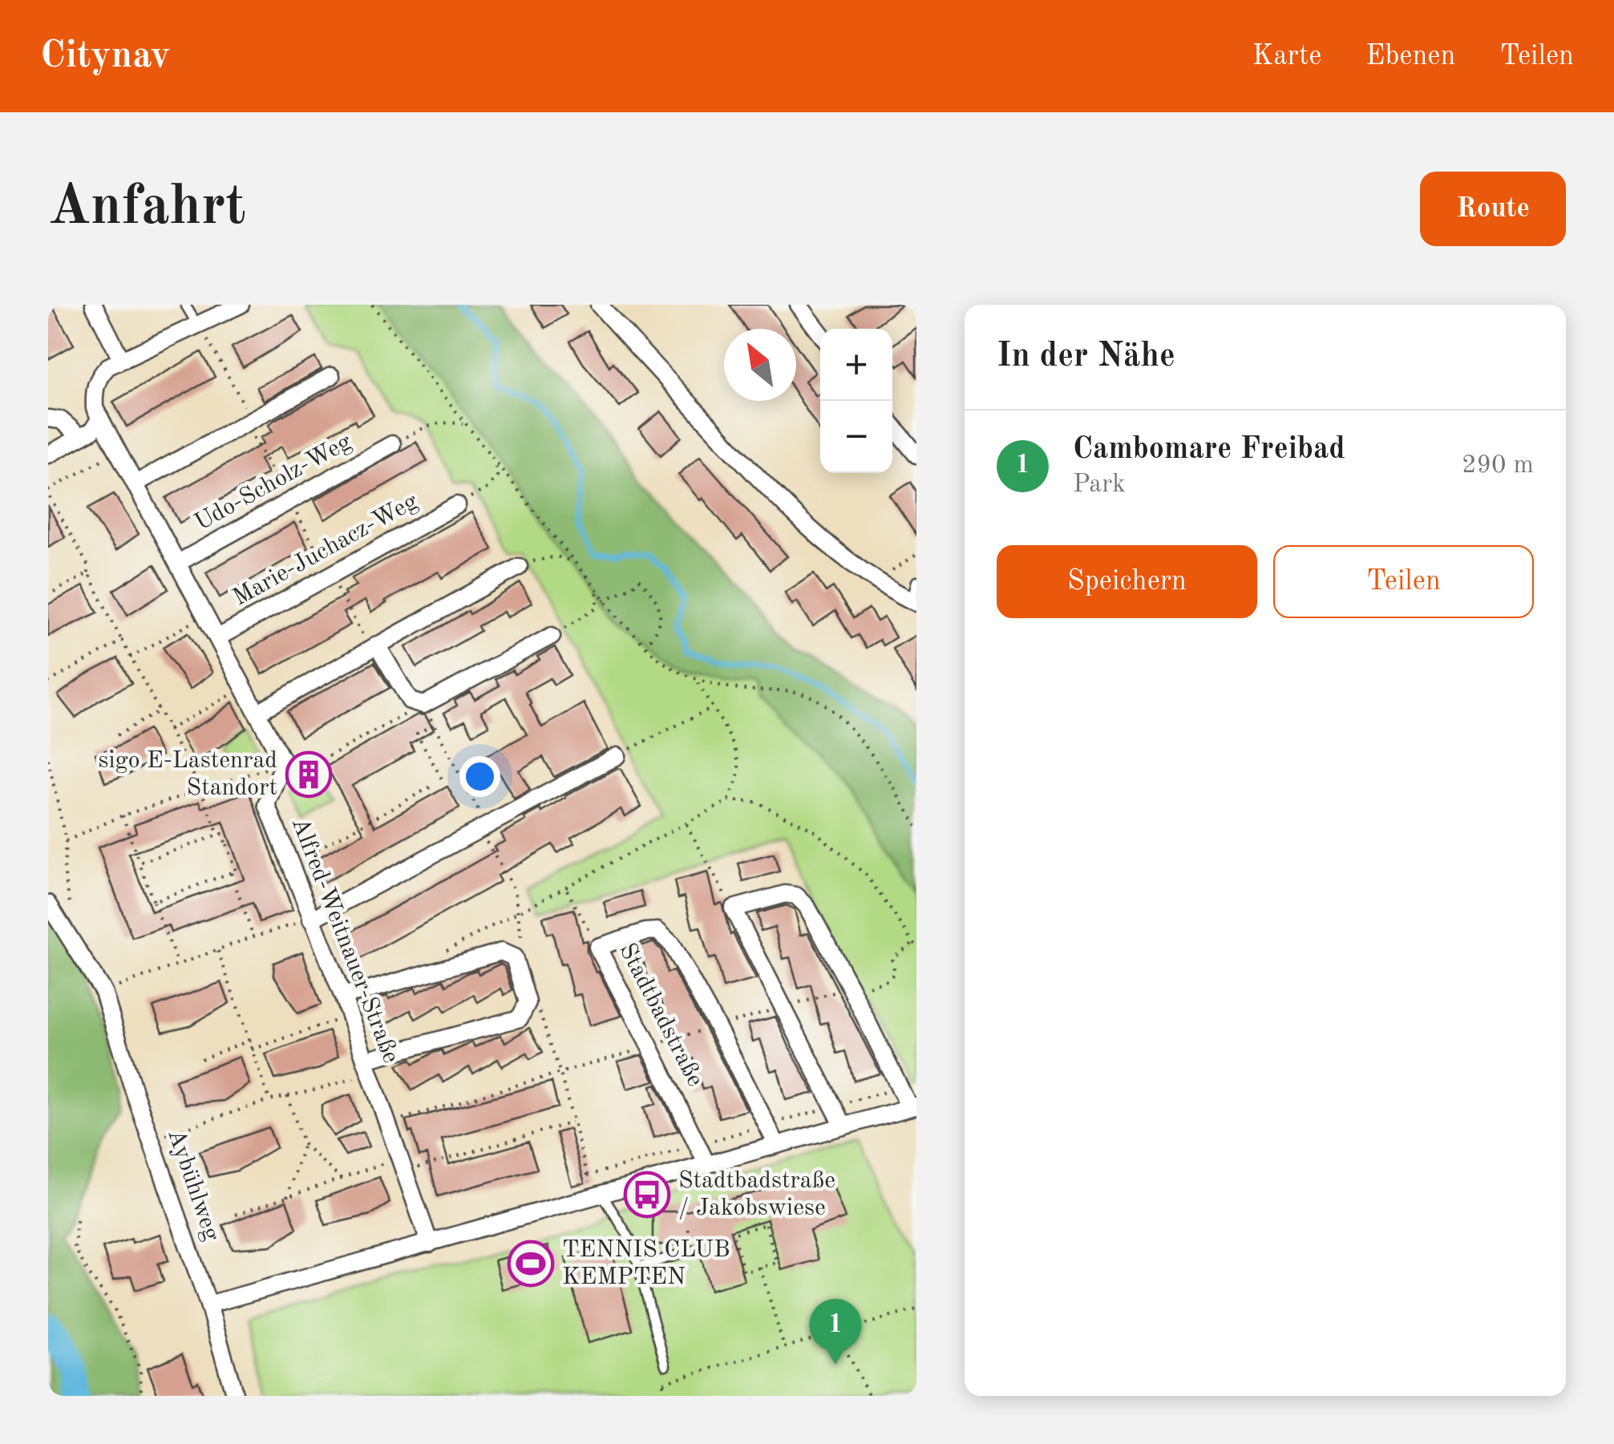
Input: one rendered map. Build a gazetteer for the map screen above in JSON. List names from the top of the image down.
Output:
{
  "streets": {
    "street": [
      "Udo-Scholz-Weg",
      "Marie-Juchacz-Weg",
      "Alfred-Weitnauer-Straße",
      "Stadtbadstraße",
      "Aybühlweg"
    ]
  },
  "places": {
    "building": ["sigo E-Lastenrad Standort"],
    "bus stop": ["Stadtbadstraße / Jakobswiese"],
    "sports": ["TENNIS CLUB KEMPTEN"]
  },
  "north": "top left",
  "page": {
    "header": "Citynav",
    "nav": ["Karte", "Ebenen", "Teilen"],
    "buttons": [
      "Route",
      ["Speichern", "Teilen"]
    ],
    "title": "Anfahrt",
    "heading": "In der Nähe",
    "map_buttons": ["+", "−"],
    "list": [
      {
        "mark": "1",
        "name": "Cambomare Freibad",
        "note": "Park",
        "value": "290 m"
      }
    ],
    "pins": "1"
  }
}
